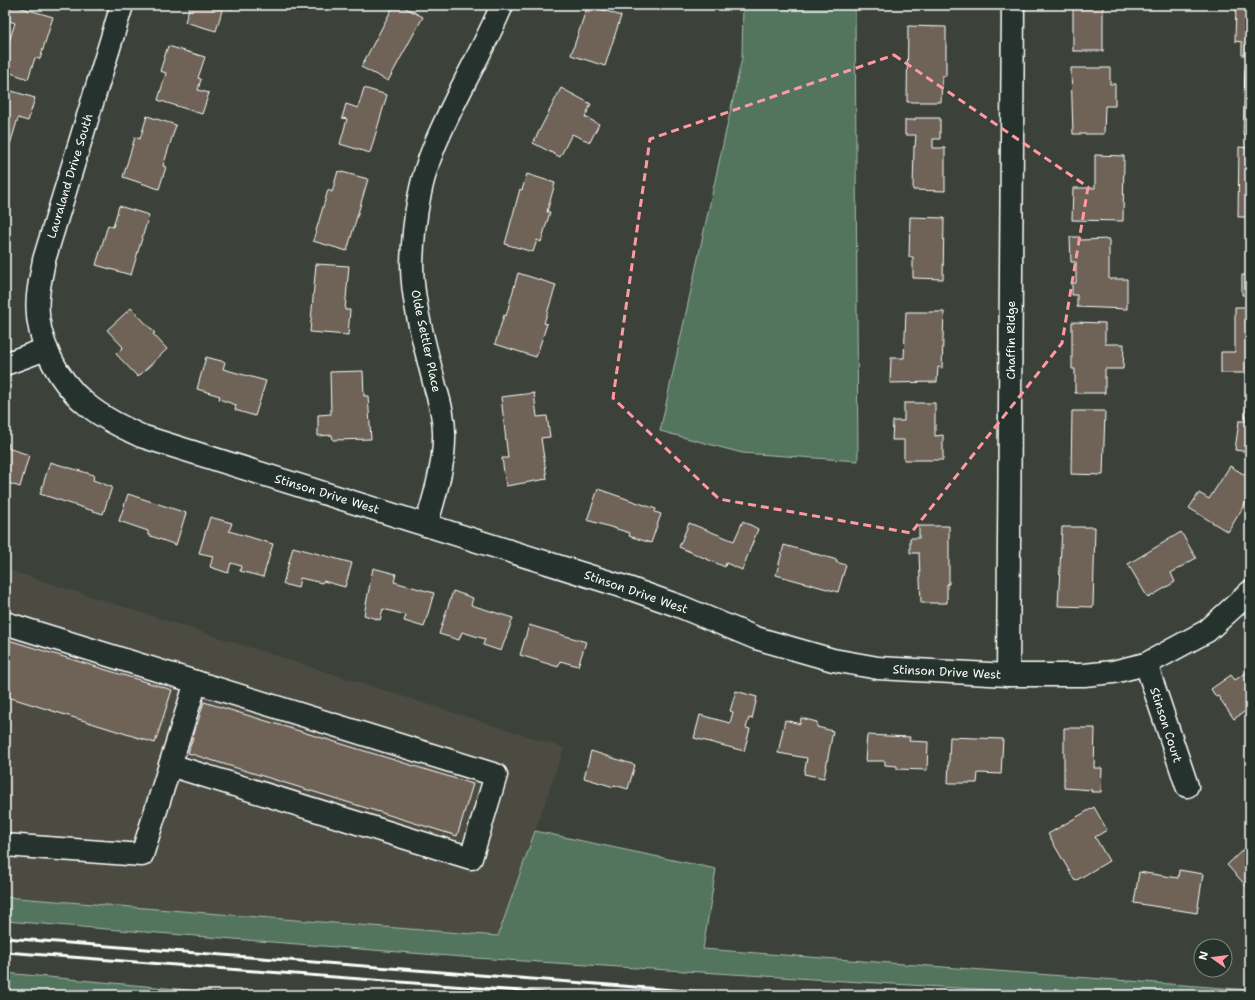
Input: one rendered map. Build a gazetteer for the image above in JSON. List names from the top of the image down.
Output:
{
  "streets": {
    "street": [
      "Lauraland Drive South",
      "Chaffin Ridge",
      "Olde Settler Place",
      "Stinson Drive West",
      "Stinson Court"
    ]
  },
  "crossings": [
    ["Lauraland Drive South", "Stinson Drive West"],
    ["Chaffin Ridge", "Stinson Drive West"],
    ["Olde Settler Place", "Stinson Drive West"],
    ["Stinson Drive West", "Stinson Court"]
  ],
  "north": "left"
}
